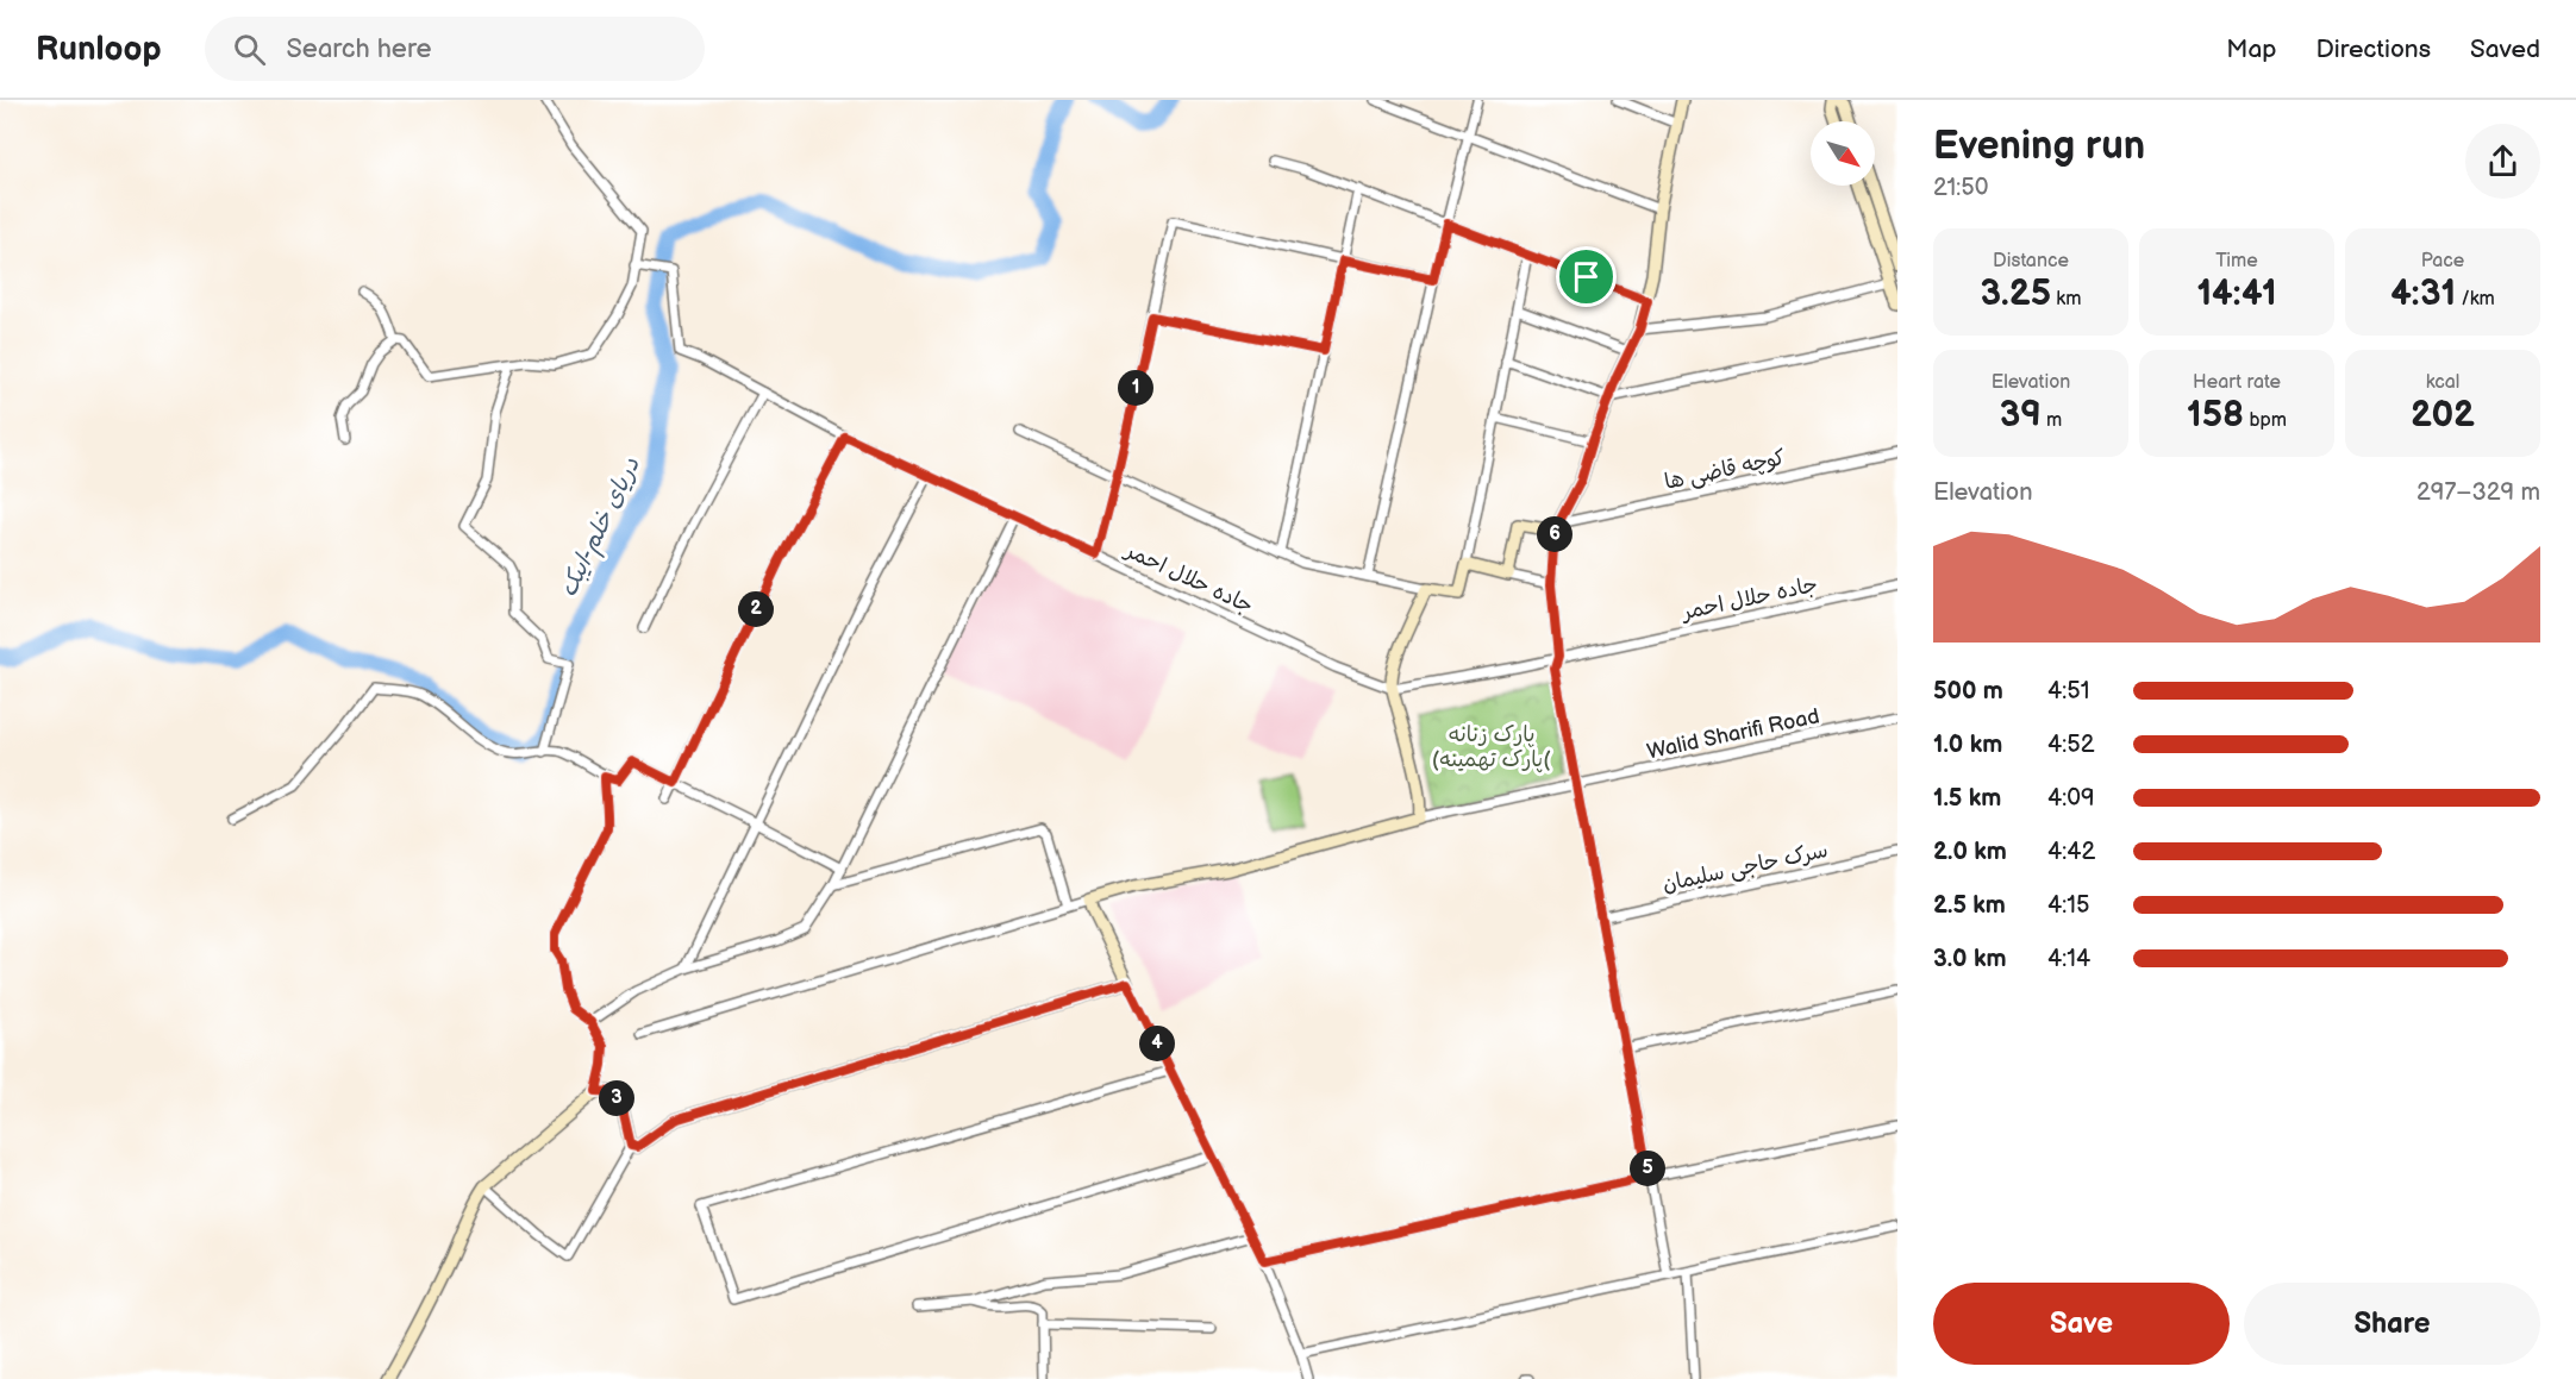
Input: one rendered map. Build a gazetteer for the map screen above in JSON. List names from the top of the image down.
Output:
{
  "streets": {
    "street": [
      "کوچه قاضی ها",
      "جاده حلال احمر",
      "Walid Sharifi Road",
      "سرک حاجی سلیمان"
    ]
  },
  "water": ["دریای خلم-ایبک"],
  "parks": ["پارک زنانه (پارک تهمینه("],
  "north": "bottom right",
  "page": {
    "header": "Runloop",
    "search": "Search here",
    "nav": ["Map", "Directions", "Saved"],
    "heading": ["Evening run", "21:50"],
    "stats": [
      ["Distance", "3.25 km"],
      ["Time", "14:41"],
      ["Pace", "4:31 /km"],
      ["Elevation", "39 m"],
      ["Heart rate", "158 bpm"],
      ["kcal", "202"]
    ],
    "pins": [
      "1",
      "6",
      "2",
      "4",
      "3",
      "5"
    ],
    "chart": ["Elevation", "297–329 m"],
    "list": [
      {
        "name": "500 m",
        "note": "4:51"
      },
      {
        "name": "1.0 km",
        "note": "4:52"
      },
      {
        "name": "1.5 km",
        "note": "4:09"
      },
      {
        "name": "2.0 km",
        "note": "4:42"
      },
      {
        "name": "2.5 km",
        "note": "4:15"
      },
      {
        "name": "3.0 km",
        "note": "4:14"
      }
    ],
    "buttons": ["Save", "Share"]
  }
}
